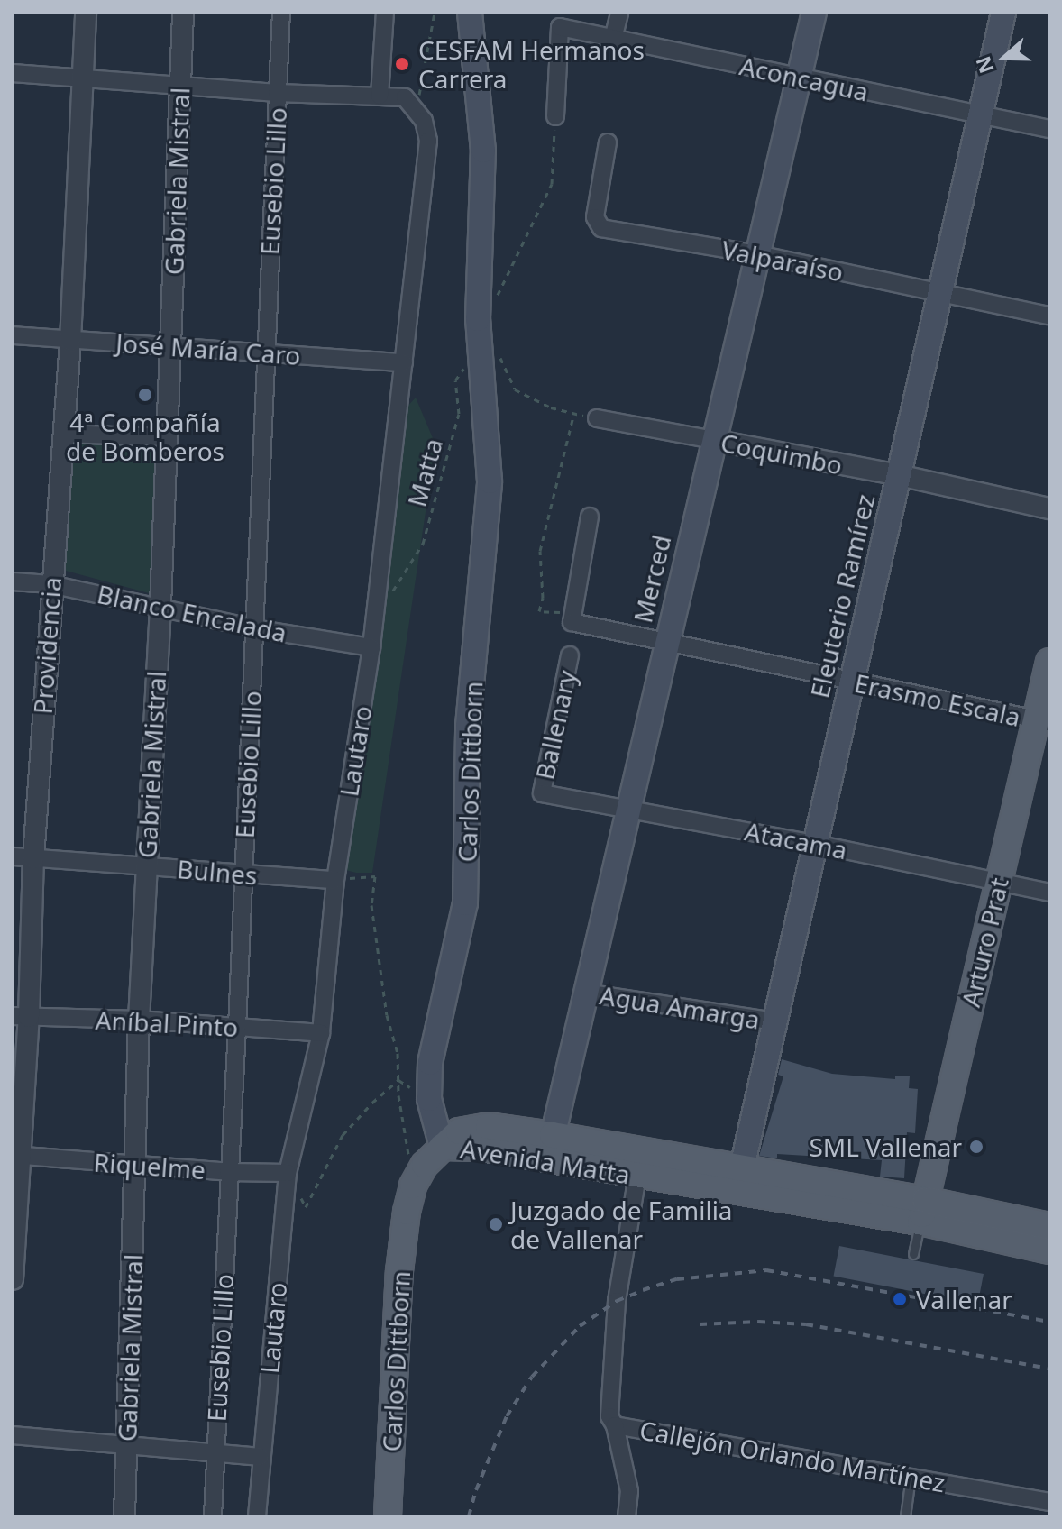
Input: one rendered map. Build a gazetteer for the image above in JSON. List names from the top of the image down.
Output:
{
  "streets": {
    "main road": [
      "Merced",
      "Eleuterio Ramírez",
      "Carlos Dittborn",
      "Arturo Prat",
      "Avenida Matta"
    ],
    "street": [
      "Aconcagua",
      "Gabriela Mistral",
      "Eusebio Lillo",
      "Valparaíso",
      "José María Caro",
      "Coquimbo",
      "Blanco Encalada",
      "Providencia",
      "Erasmo Escala",
      "Ballenary",
      "Lautaro",
      "Atacama",
      "Bulnes",
      "Agua Amarga",
      "Aníbal Pinto",
      "Riquelme",
      "Callejón Orlando Martínez"
    ],
    "path": ["Matta"]
  },
  "crossings": [
    ["Aconcagua", "Merced"],
    ["Aconcagua", "Eleuterio Ramírez"],
    ["Gabriela Mistral", "José María Caro"],
    ["Gabriela Mistral", "Blanco Encalada"],
    ["Gabriela Mistral", "Bulnes"],
    ["Gabriela Mistral", "Aníbal Pinto"],
    ["Gabriela Mistral", "Riquelme"],
    ["Eusebio Lillo", "José María Caro"],
    ["Eusebio Lillo", "Blanco Encalada"],
    ["Eusebio Lillo", "Bulnes"],
    ["Eusebio Lillo", "Aníbal Pinto"],
    ["Eusebio Lillo", "Riquelme"],
    ["Valparaíso", "Merced"],
    ["Valparaíso", "Eleuterio Ramírez"],
    ["José María Caro", "Providencia"],
    ["José María Caro", "Lautaro"],
    ["Coquimbo", "Merced"],
    ["Coquimbo", "Eleuterio Ramírez"],
    ["Matta", "Lautaro"],
    ["Matta", "Carlos Dittborn"],
    ["Merced", "Erasmo Escala"],
    ["Merced", "Atacama"],
    ["Merced", "Agua Amarga"],
    ["Merced", "Avenida Matta"],
    ["Eleuterio Ramírez", "Erasmo Escala"],
    ["Eleuterio Ramírez", "Atacama"],
    ["Eleuterio Ramírez", "Agua Amarga"],
    ["Eleuterio Ramírez", "Avenida Matta"],
    ["Blanco Encalada", "Providencia"],
    ["Blanco Encalada", "Lautaro"],
    ["Providencia", "Bulnes"],
    ["Providencia", "Aníbal Pinto"],
    ["Providencia", "Riquelme"],
    ["Erasmo Escala", "Arturo Prat"],
    ["Ballenary", "Atacama"],
    ["Lautaro", "Bulnes"],
    ["Lautaro", "Aníbal Pinto"],
    ["Lautaro", "Riquelme"],
    ["Carlos Dittborn", "Avenida Matta"],
    ["Atacama", "Arturo Prat"],
    ["Arturo Prat", "Avenida Matta"],
    ["Avenida Matta", "Callejón Orlando Martínez"]
  ],
  "places": [
    "CESFAM Hermanos Carrera",
    "4ª Compañía de Bomberos",
    "SML Vallenar",
    "Juzgado de Familia de Vallenar",
    "Vallenar"
  ],
  "north": "left"
}
